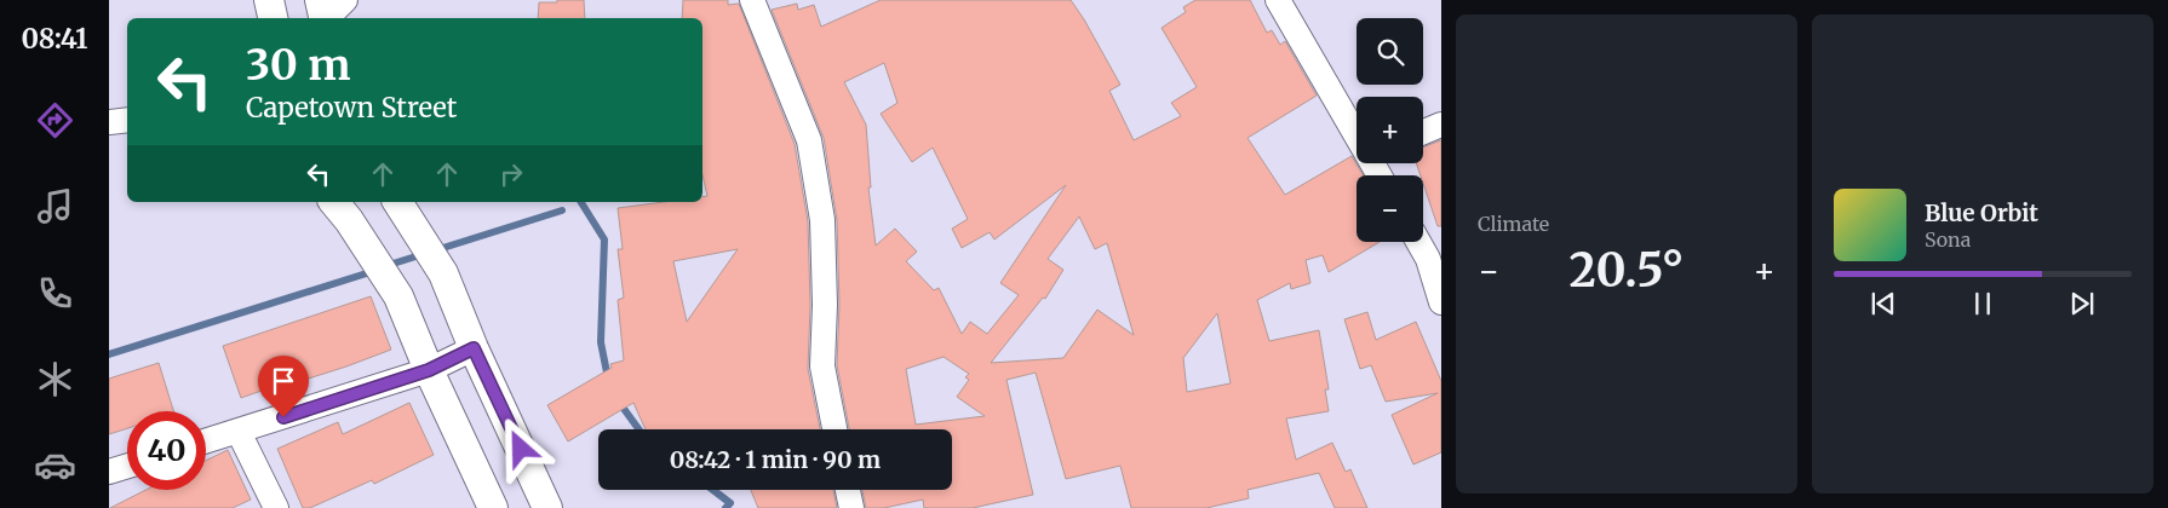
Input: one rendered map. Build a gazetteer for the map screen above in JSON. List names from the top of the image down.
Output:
{
  "page": {
    "tabs": "08:41",
    "tile": "Climate",
    "map_buttons": ["+", "−"],
    "turn": ["30 m", "Capetown Street"],
    "song": ["Blue Orbit", "Sona"],
    "heat": ["−", "20.5°", "+"],
    "limit": "40",
    "trip": "08:42 · 1 min · 90 m"
  }
}
